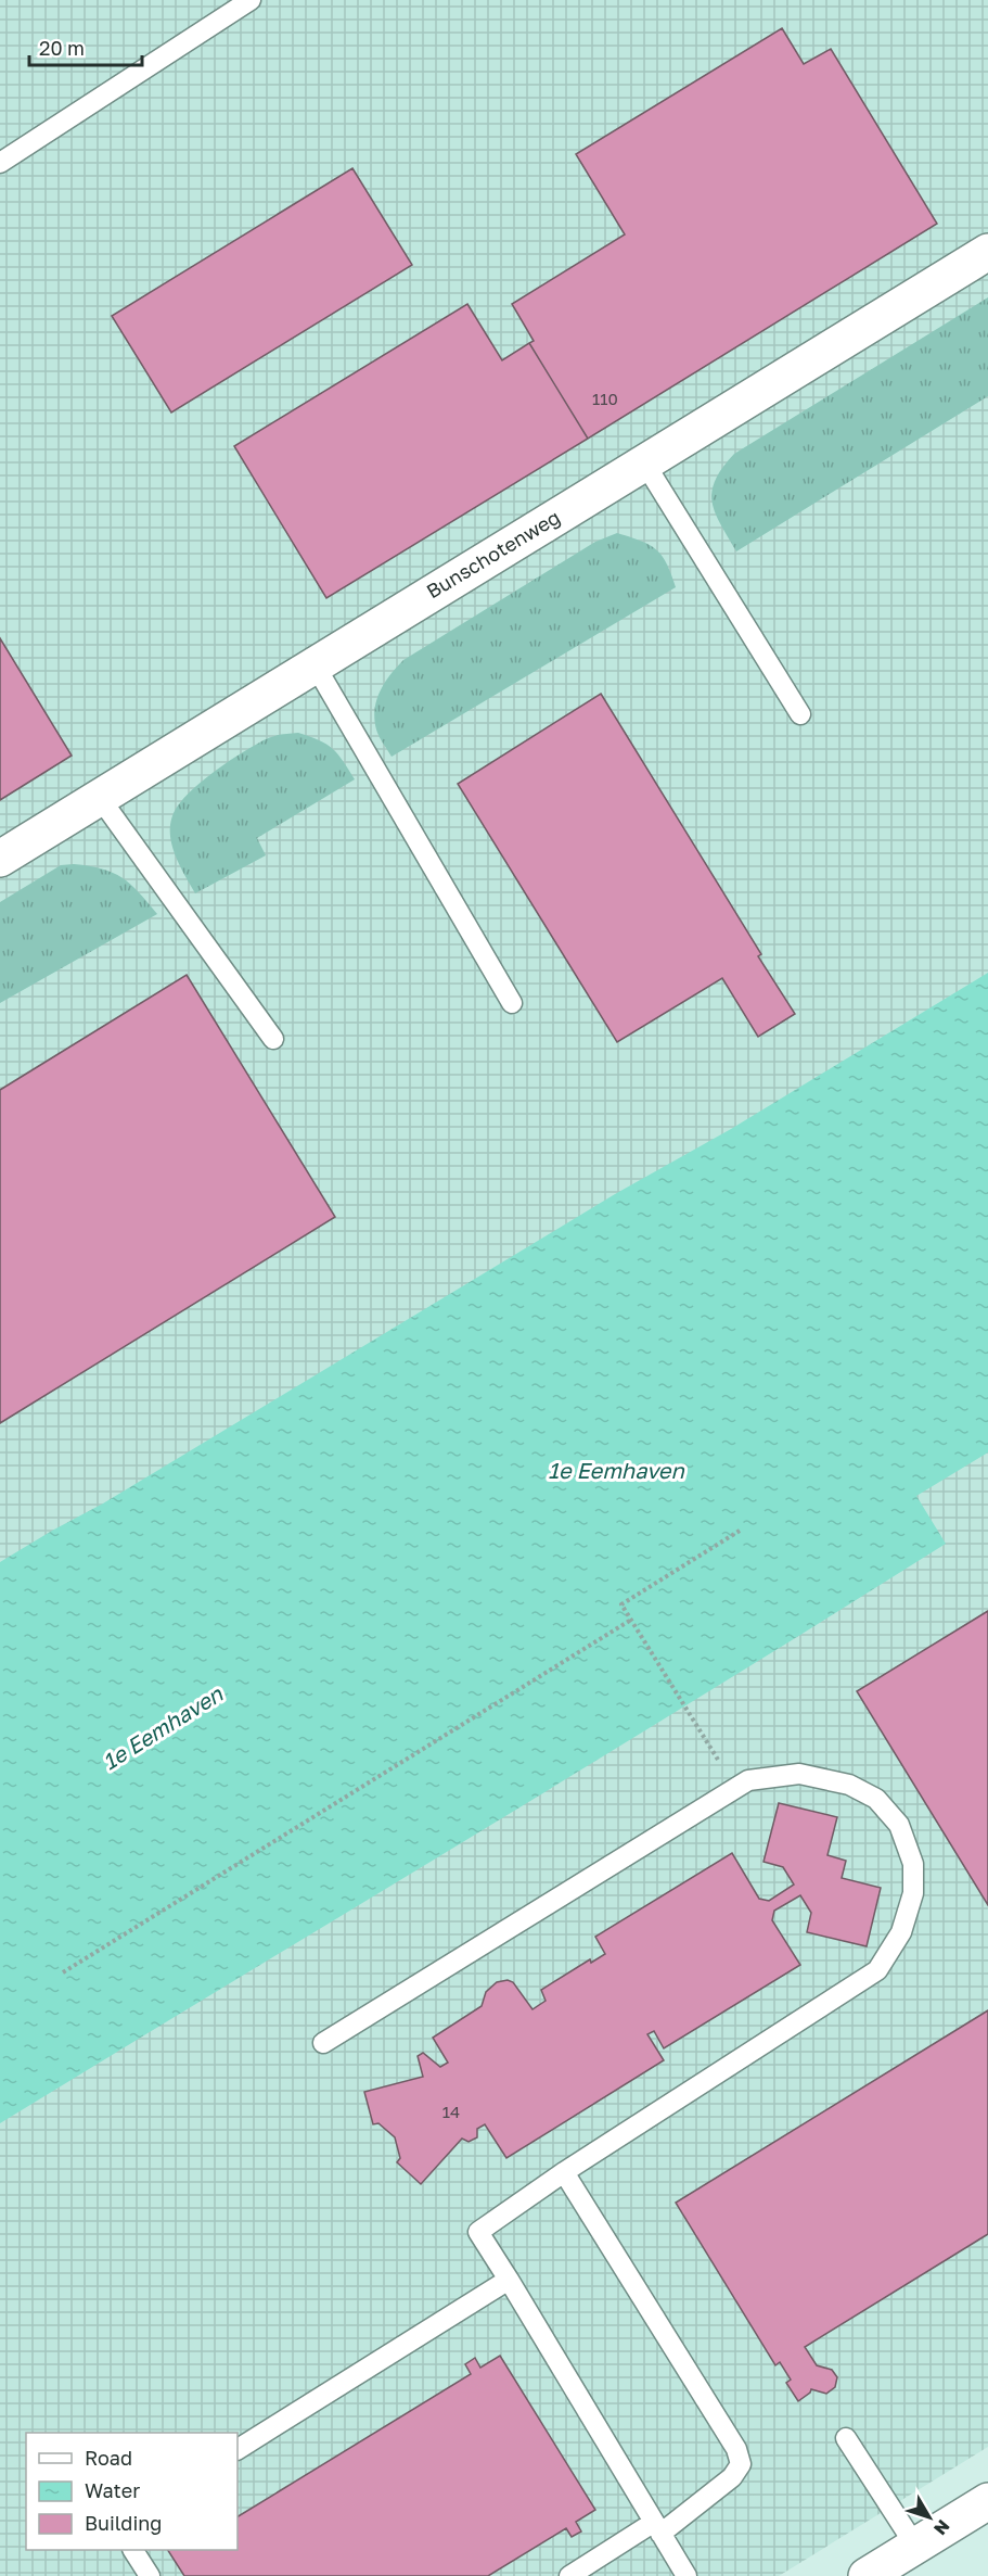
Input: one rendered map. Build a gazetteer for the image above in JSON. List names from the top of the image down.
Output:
{
  "streets": {
    "street": ["Bunschotenweg"]
  },
  "water": ["1e Eemhaven"],
  "house_numbers": ["110", "14"],
  "legend": ["Road", "Water", "Building"],
  "scale_bar": "20 m",
  "north": "bottom right"
}
